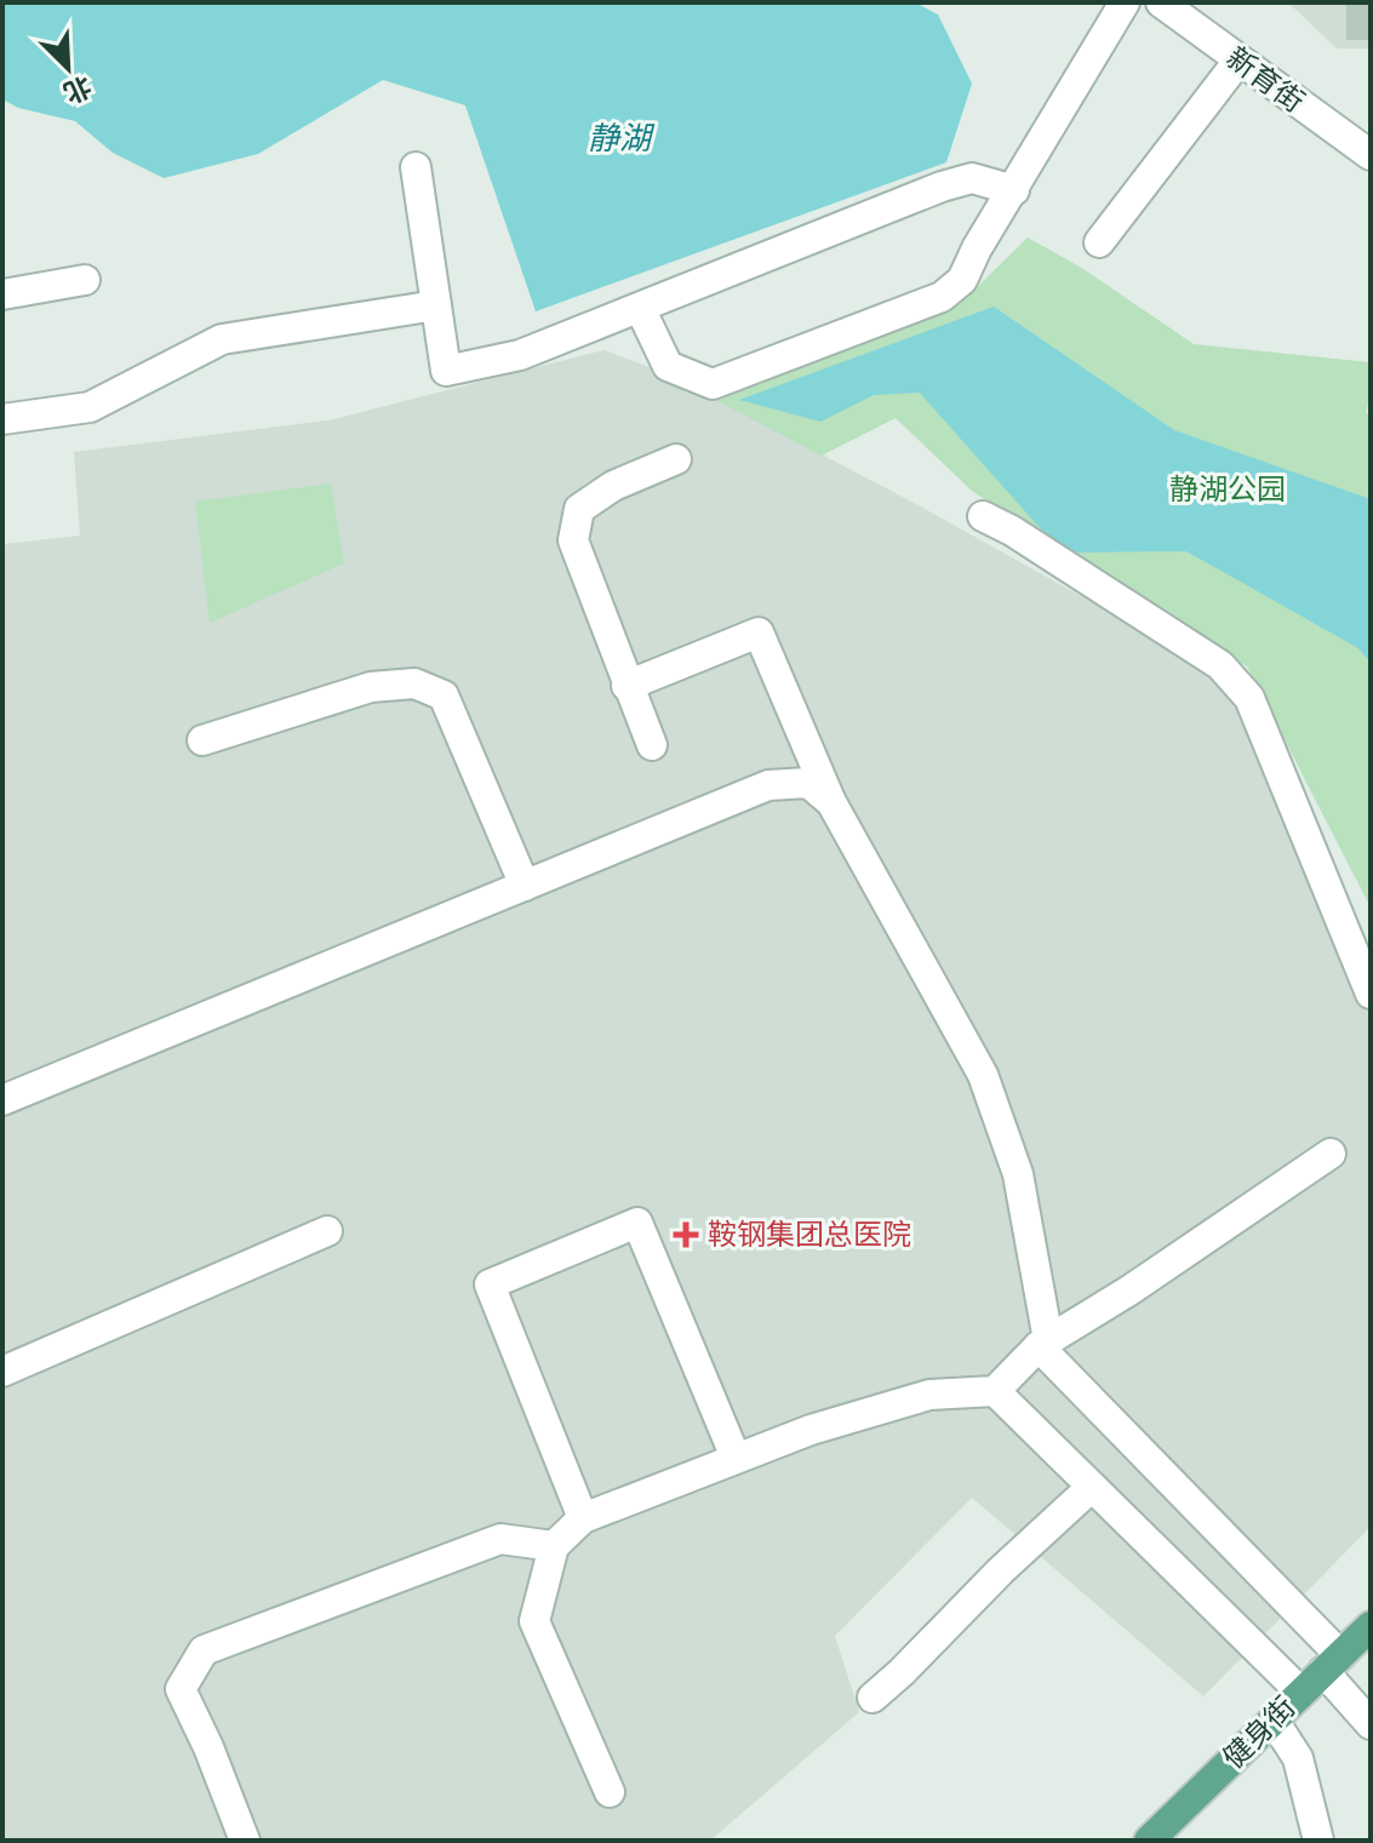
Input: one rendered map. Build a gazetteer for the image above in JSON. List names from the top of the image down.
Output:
{
  "streets": {
    "main road": ["健身街"],
    "street": ["新育街"]
  },
  "water": ["静湖"],
  "parks": ["静湖公园"],
  "places": {
    "health": ["鞍钢集团总医院"]
  },
  "north": "bottom right"
}
